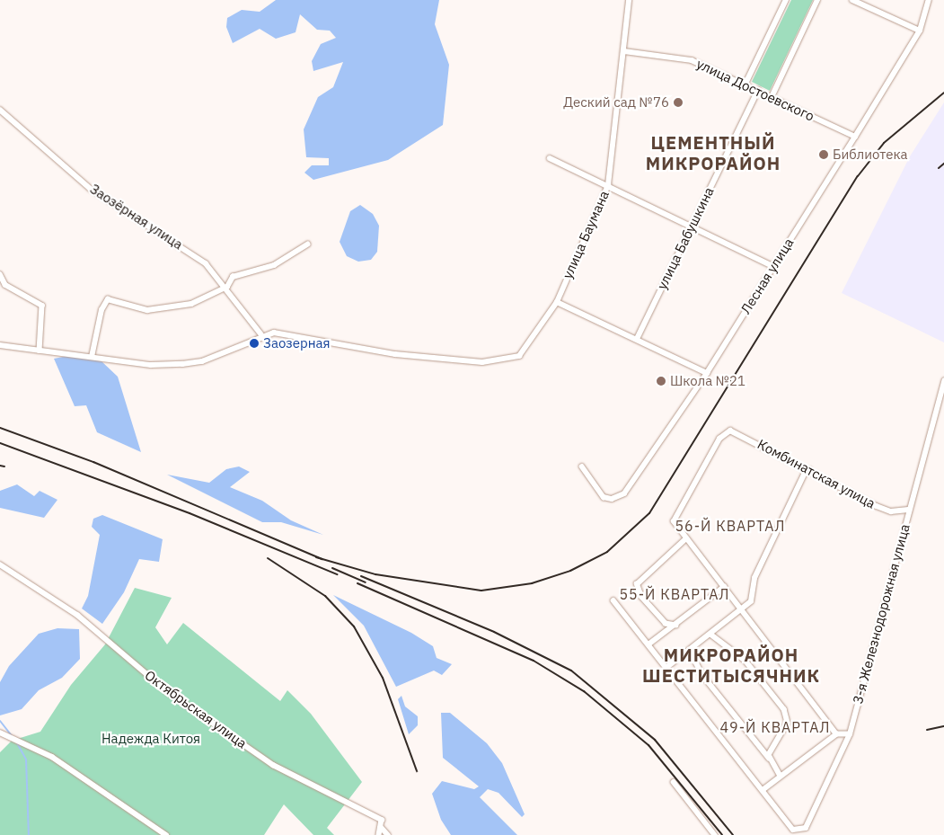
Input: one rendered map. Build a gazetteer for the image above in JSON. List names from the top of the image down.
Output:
{
  "streets": {
    "street": [
      "улица Достоевского",
      "Заозёрная улица",
      "улица Баумана",
      "улица Бабушкина",
      "Лесная улица",
      "Комбинатская улица",
      "3-я Железнодорожная улица",
      "Октябрьская улица"
    ]
  },
  "crossings": [
    ["улица Достоевского", "улица Баумана"],
    ["улица Достоевского", "улица Бабушкина"],
    ["улица Достоевского", "Лесная улица"],
    ["Заозёрная улица", "улица Баумана"],
    ["Комбинатская улица", "3-я Железнодорожная улица"]
  ],
  "districts": [
    "ЦЕМЕНТНЫЙ МИКРОРАЙОН",
    "56-Й КВАРТАЛ",
    "55-Й КВАРТАЛ",
    "МИКРОРАЙОН ШЕСТИТЫСЯЧНИК",
    "49-Й КВАРТАЛ"
  ],
  "parks": ["Надежда Китоя"],
  "places": [
    "Деский сад №76",
    "Библиотека",
    "Заозерная",
    "Школа №21"
  ]
}
